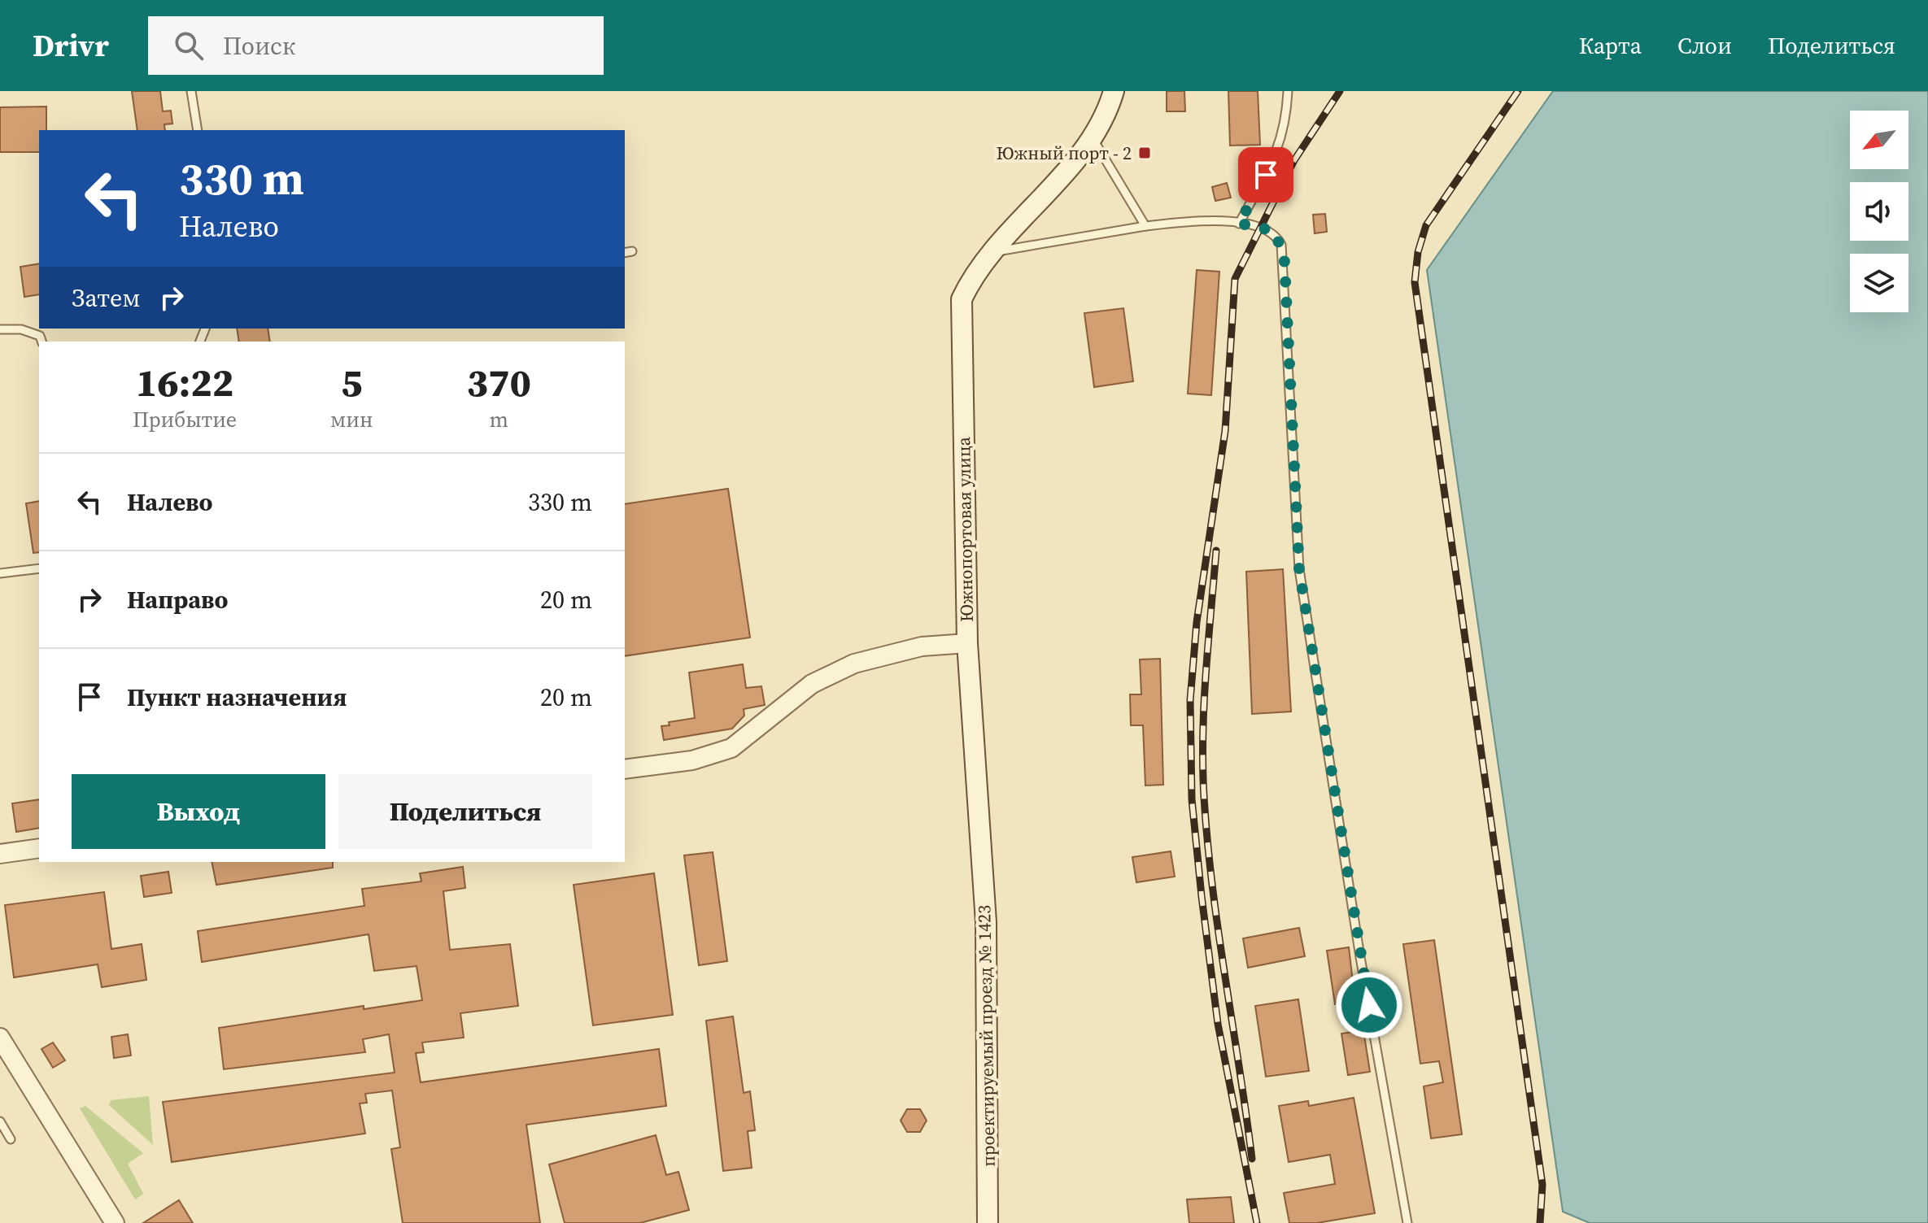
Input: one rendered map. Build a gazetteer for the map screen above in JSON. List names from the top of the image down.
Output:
{
  "streets": {
    "main road": ["Южнопортовая улица", "проектируемый проезд № 1423"]
  },
  "crossings": [
    ["Южнопортовая улица", "проектируемый проезд № 1423"]
  ],
  "places": {
    "transit": ["Южный порт - 2"]
  },
  "north": "bottom left",
  "page": {
    "header": "Drivr",
    "search": "Поиск",
    "nav": ["Карта", "Слои", "Поделиться"],
    "turn": ["330 m", "Налево"],
    "then": "Затем",
    "eta": [
      "16:22",
      "Прибытие",
      "5",
      "мин",
      "370",
      "m"
    ],
    "list": [
      {
        "name": "Налево",
        "value": "330 m"
      },
      {
        "name": "Направо",
        "value": "20 m"
      },
      {
        "name": "Пункт назначения",
        "value": "20 m"
      }
    ],
    "buttons": ["Выход", "Поделиться"]
  }
}
